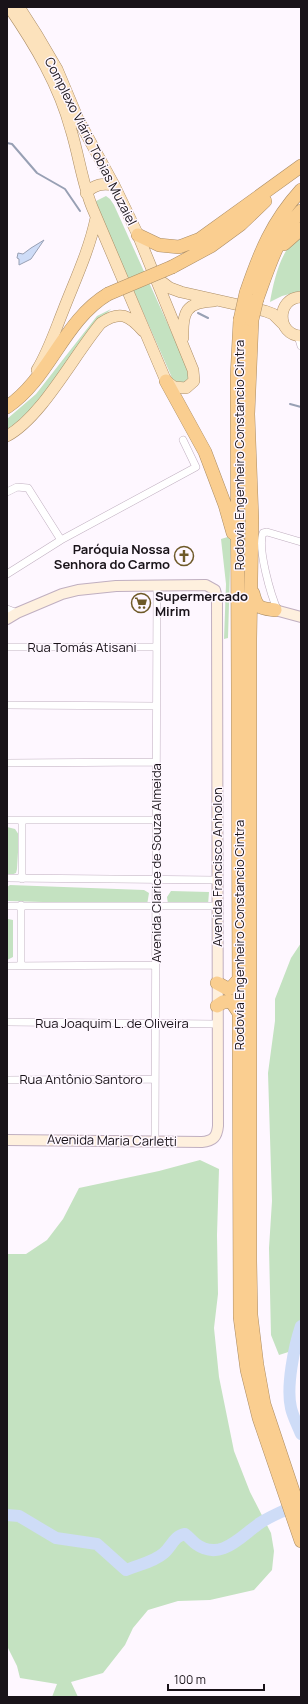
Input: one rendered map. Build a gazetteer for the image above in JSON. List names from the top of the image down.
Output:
{
  "streets": {
    "highway": ["Rodovia Engenheiro Constancio Cintra"],
    "main road": ["Complexo Viário Tobias Muzaiel"],
    "street": [
      "Rua Tomás Atisani",
      "Avenida Clarice de Souza Almeida",
      "Avenida Francisco Anholon",
      "Rua Joaquim L. de Oliveira",
      "Rua Antônio Santoro",
      "Avenida Maria Carletti"
    ]
  },
  "crossings": [
    ["Rua Tomás Atisani", "Avenida Clarice de Souza Almeida"],
    ["Avenida Clarice de Souza Almeida", "Avenida Francisco Anholon"],
    ["Avenida Clarice de Souza Almeida", "Rua Joaquim L. de Oliveira"],
    ["Avenida Clarice de Souza Almeida", "Rua Antônio Santoro"],
    ["Avenida Clarice de Souza Almeida", "Avenida Maria Carletti"],
    ["Avenida Francisco Anholon", "Rua Joaquim L. de Oliveira"],
    ["Avenida Francisco Anholon", "Avenida Maria Carletti"]
  ],
  "places": {
    "church": ["Paróquia Nossa Senhora do Carmo"],
    "supermarket": ["Supermercado Mirim"]
  },
  "scale_bar": "100 m"
}
